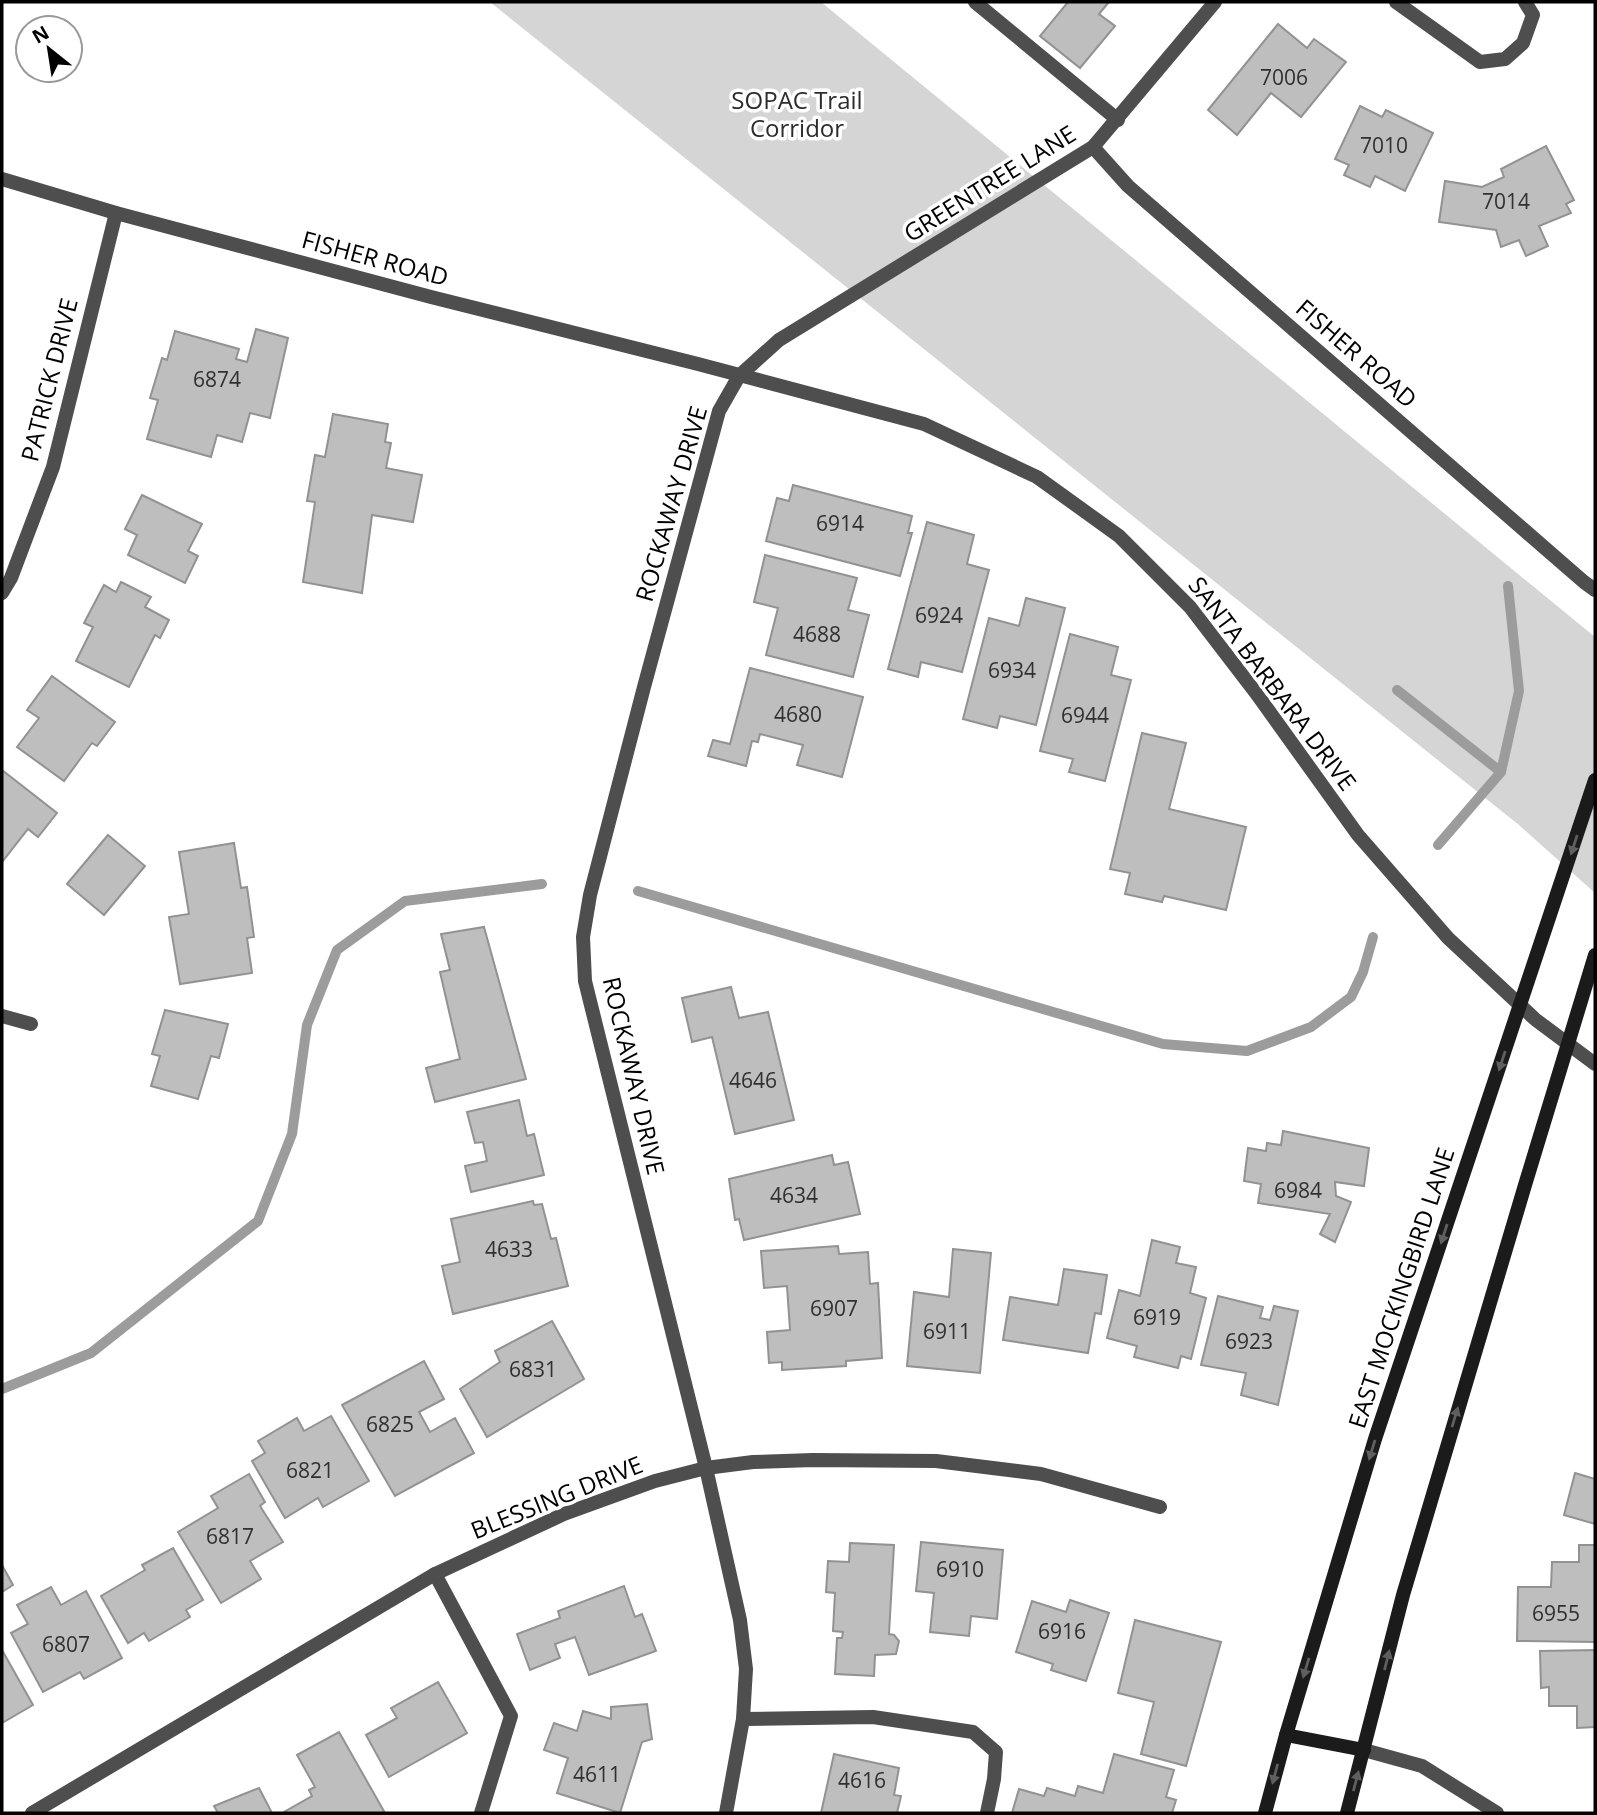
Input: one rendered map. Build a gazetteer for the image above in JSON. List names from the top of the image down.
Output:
{
  "streets": {
    "main road": ["EAST MOCKINGBIRD LANE"],
    "street": [
      "GREENTREE LANE",
      "FISHER ROAD",
      "PATRICK DRIVE",
      "ROCKAWAY DRIVE",
      "SANTA BARBARA DRIVE",
      "BLESSING DRIVE"
    ]
  },
  "crossings": [
    ["GREENTREE LANE", "FISHER ROAD"],
    ["GREENTREE LANE", "ROCKAWAY DRIVE"],
    ["FISHER ROAD", "PATRICK DRIVE"],
    ["FISHER ROAD", "ROCKAWAY DRIVE"],
    ["FISHER ROAD", "SANTA BARBARA DRIVE"],
    ["ROCKAWAY DRIVE", "SANTA BARBARA DRIVE"],
    ["ROCKAWAY DRIVE", "BLESSING DRIVE"]
  ],
  "parks": ["SOPAC Trail Corridor"],
  "house_numbers": [
    "7006",
    "7010",
    "7014",
    "6874",
    "6914",
    "6924",
    "4688",
    "6934",
    "4680",
    "6944",
    "4646",
    "6984",
    "4634",
    "4633",
    "6907",
    "6919",
    "6911",
    "6923",
    "6831",
    "6825",
    "6821",
    "6817",
    "6910",
    "6955",
    "6916",
    "6807",
    "4611",
    "4616"
  ],
  "north": "top left"
}
